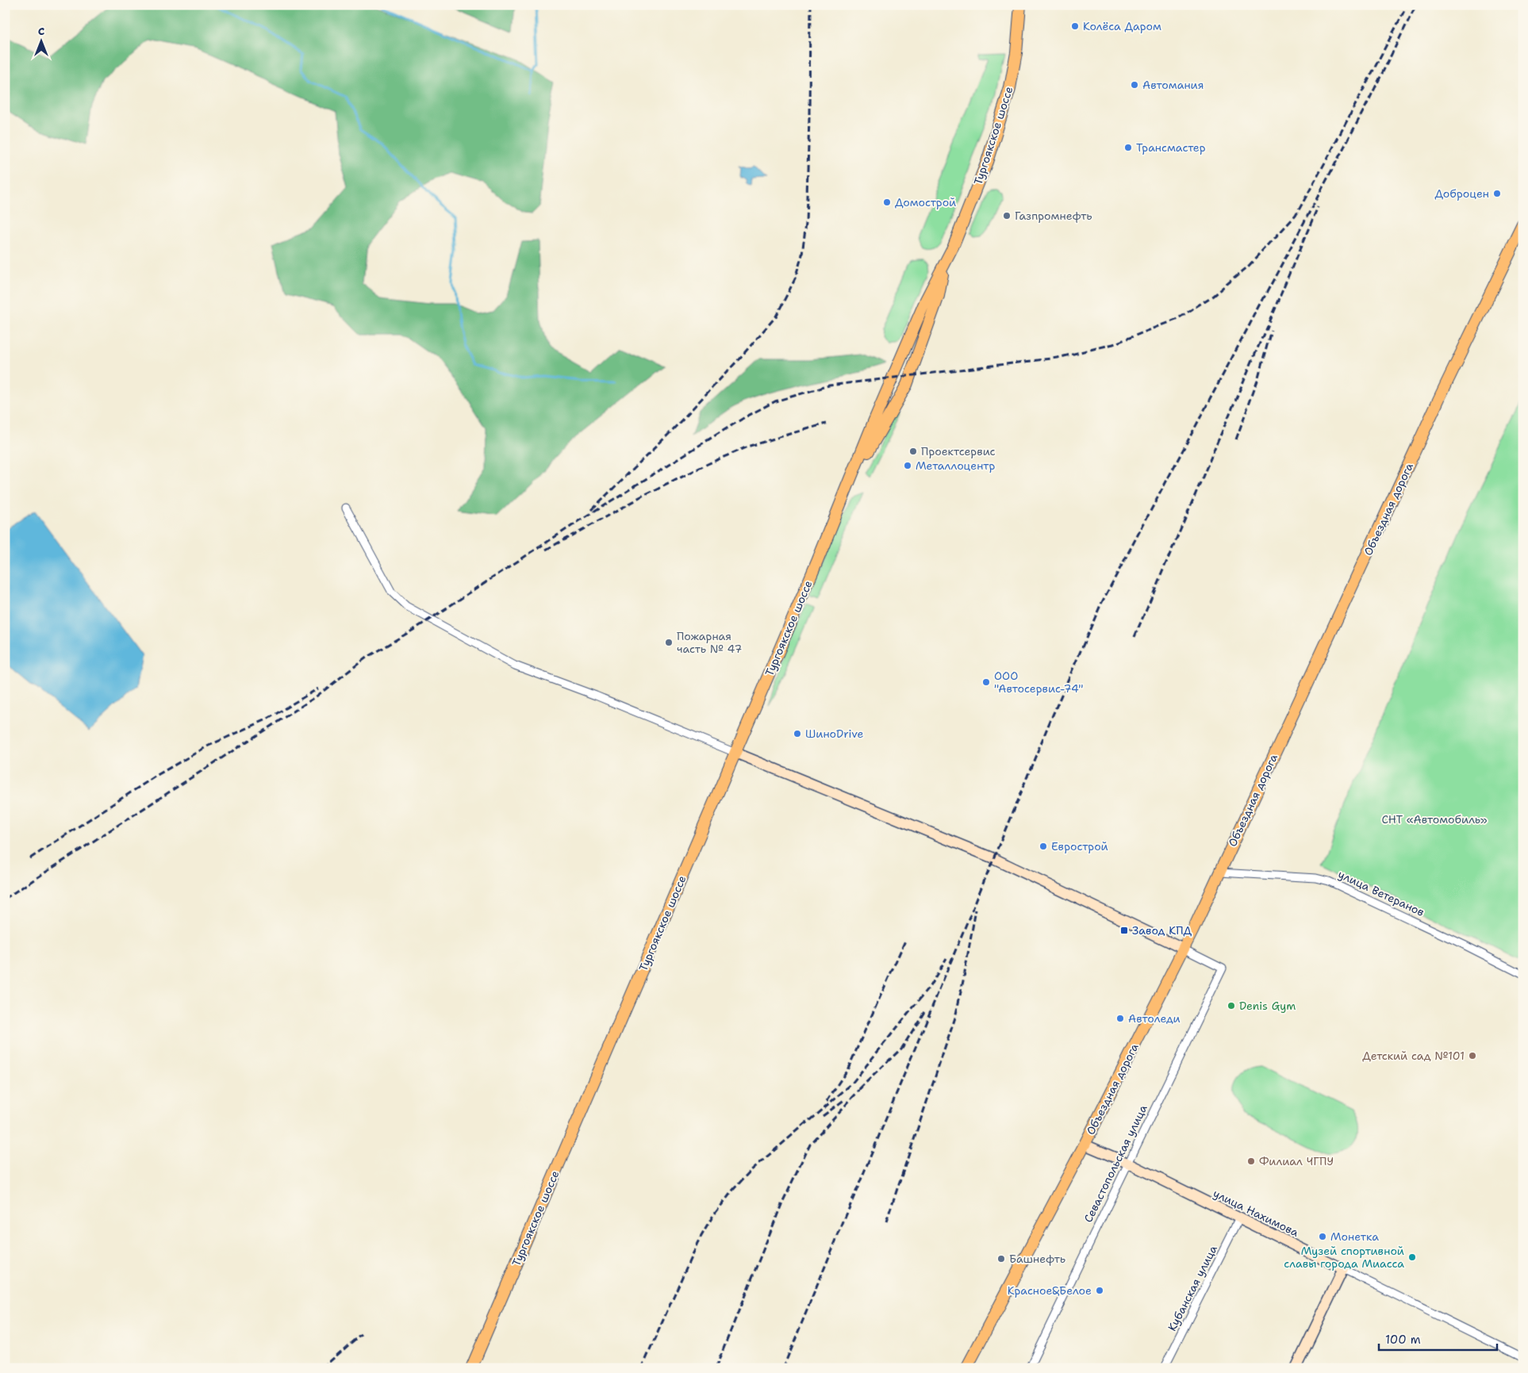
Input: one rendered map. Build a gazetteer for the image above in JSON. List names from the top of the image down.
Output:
{
  "streets": {
    "main road": ["Тургоякское шоссе", "Объездная дорога"],
    "street": [
      "улица Ветеранов",
      "Севастопольская улица",
      "улица Нахимова",
      "Кубанская улица"
    ]
  },
  "crossings": [
    ["Объездная дорога", "улица Ветеранов"],
    ["Объездная дорога", "Севастопольская улица"],
    ["Объездная дорога", "улица Нахимова"],
    ["Севастопольская улица", "улица Нахимова"],
    ["улица Нахимова", "Кубанская улица"]
  ],
  "parks": ["СНТ «Автомобиль»"],
  "places": {
    "other": [
      "Колёса Даром",
      "Автомания",
      "Трансмастер",
      "Доброцен",
      "Домострой",
      "Газпромнефть",
      "Проектсервис",
      "Металлоцентр",
      "Пожарная часть № 47",
      "ООО \"Автосервис-74\"",
      "ШиноDrive",
      "Еврострой",
      "Denis Gym",
      "Автоледи",
      "Детский сад №101",
      "Филиал ЧГПУ",
      "Монетка",
      "Музей спортивной славы города Миасса",
      "Башнефть",
      "Красное&Белое"
    ],
    "transit": ["Завод КПД"]
  },
  "scale_bar": "100 m",
  "north": "top"
}
